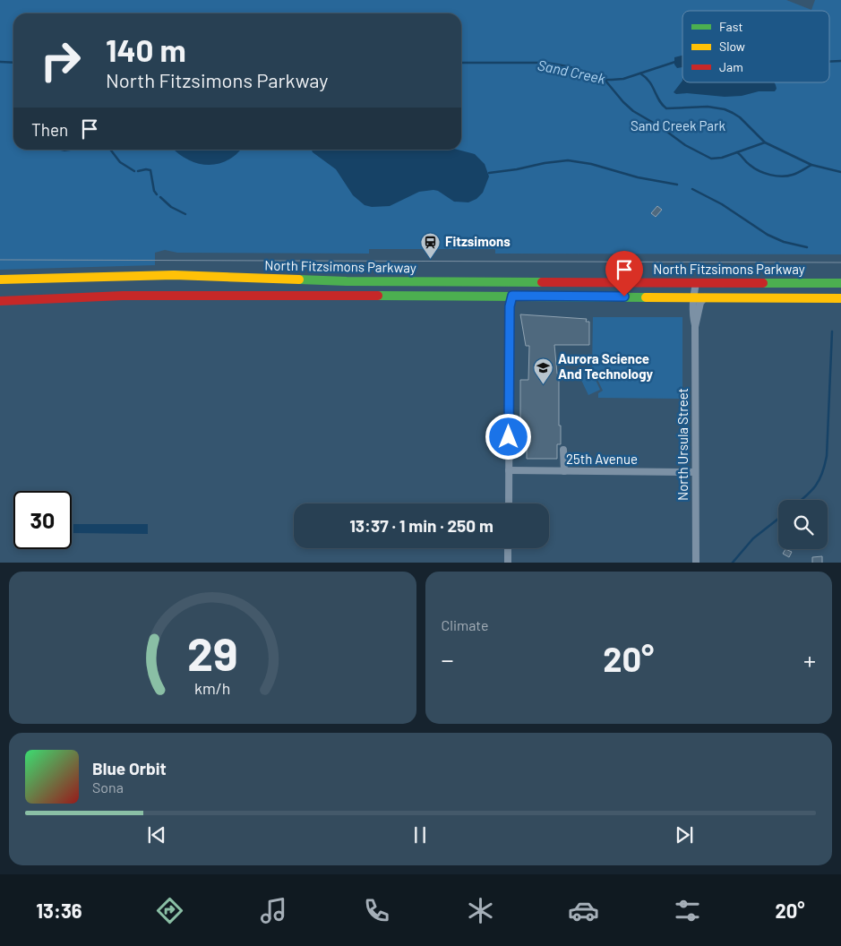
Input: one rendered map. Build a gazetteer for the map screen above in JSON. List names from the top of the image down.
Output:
{
  "streets": {
    "main road": ["North Fitzsimons Parkway"],
    "street": ["North Ursula Street", "25th Avenue"]
  },
  "crossings": [
    ["North Fitzsimons Parkway", "North Ursula Street"],
    ["North Ursula Street", "25th Avenue"]
  ],
  "water": ["Sand Creek"],
  "parks": ["Sand Creek Park"],
  "places": {
    "station": ["Fitzsimons"],
    "school or university": ["Aurora Science And Technology"]
  },
  "legend": ["Fast", "Slow", "Jam"],
  "page": {
    "turn": ["140 m", "North Fitzsimons Parkway"],
    "then": "Then",
    "limit": "30",
    "trip": "13:37 · 1 min · 250 m",
    "tile": "Climate",
    "heat": ["−", "20°", "+"],
    "song": ["Blue Orbit", "Sona"],
    "tabs": ["13:36", "20°"],
    "gauge": ["29", "km/h"]
  }
}
